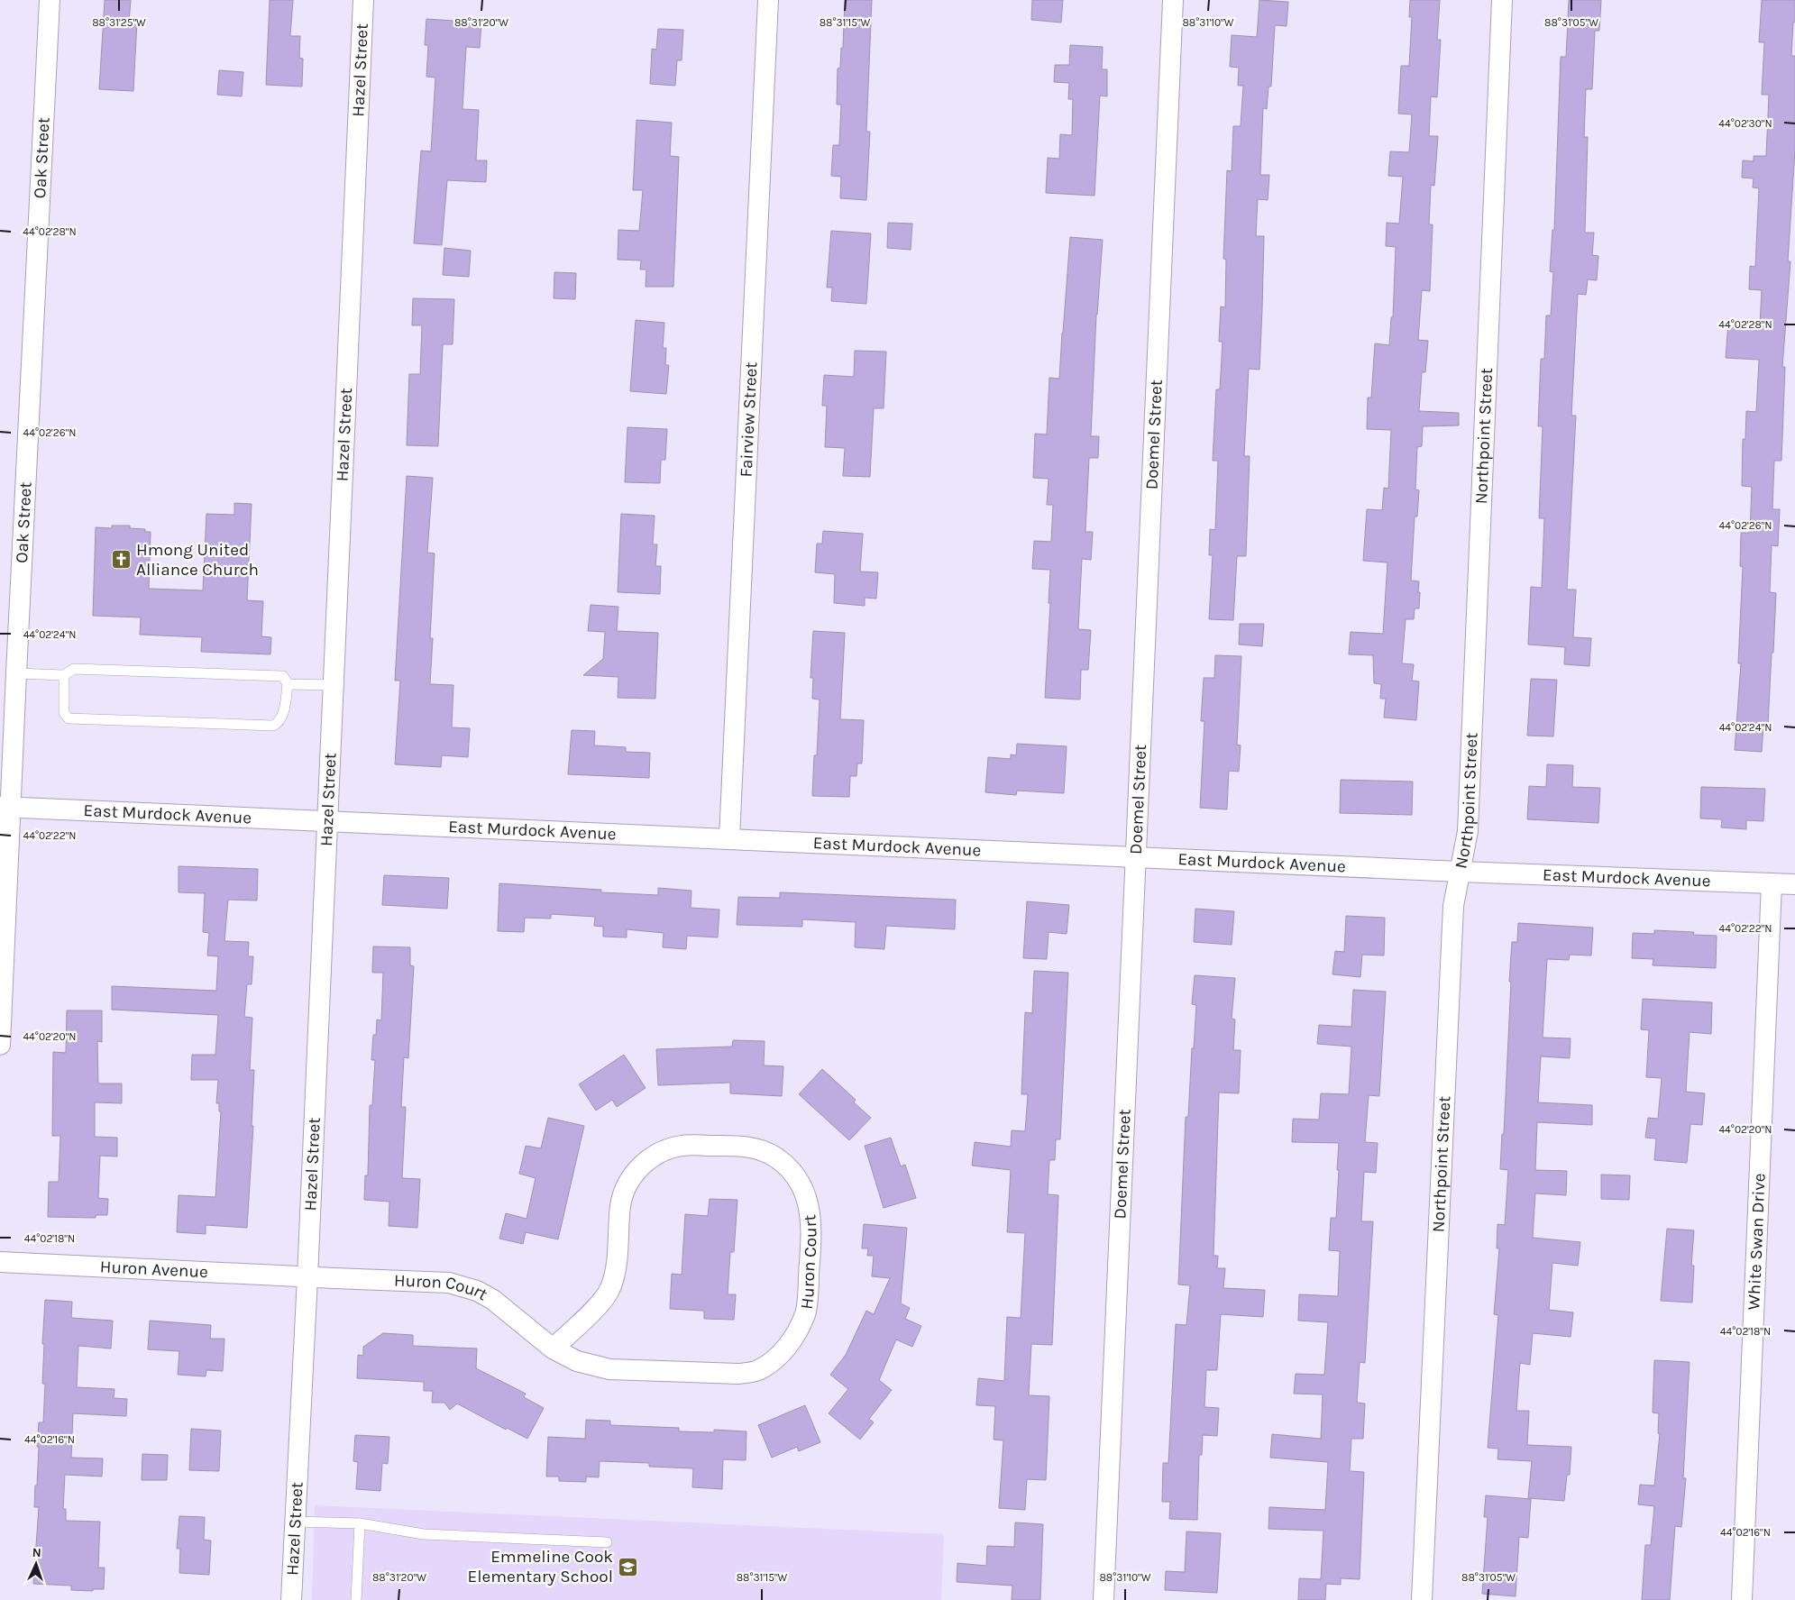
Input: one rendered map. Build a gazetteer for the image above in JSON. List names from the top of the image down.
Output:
{
  "streets": {
    "street": [
      "Hazel Street",
      "Oak Street",
      "Fairview Street",
      "Doemel Street",
      "Northpoint Street",
      "East Murdock Avenue",
      "White Swan Drive",
      "Huron Court",
      "Huron Avenue"
    ]
  },
  "crossings": [
    ["Hazel Street", "East Murdock Avenue"],
    ["Hazel Street", "Huron Court"],
    ["Hazel Street", "Huron Avenue"],
    ["Oak Street", "East Murdock Avenue"],
    ["Fairview Street", "East Murdock Avenue"],
    ["Doemel Street", "East Murdock Avenue"],
    ["Northpoint Street", "East Murdock Avenue"],
    ["East Murdock Avenue", "White Swan Drive"],
    ["Huron Court", "Huron Avenue"]
  ],
  "places": {
    "church": ["Hmong United Alliance Church"],
    "school or university": ["Emmeline Cook Elementary School"]
  },
  "north": "top",
  "coordinates": [
    "88°31'25\"W",
    "88°31'20\"W",
    "88°31'15\"W",
    "88°31'10\"W",
    "88°31'05\"W",
    "44°02'30\"N",
    "44°02'28\"N",
    "44°02'26\"N",
    "44°02'24\"N",
    "44°02'22\"N",
    "44°02'20\"N",
    "44°02'18\"N",
    "44°02'16\"N"
  ]
}
